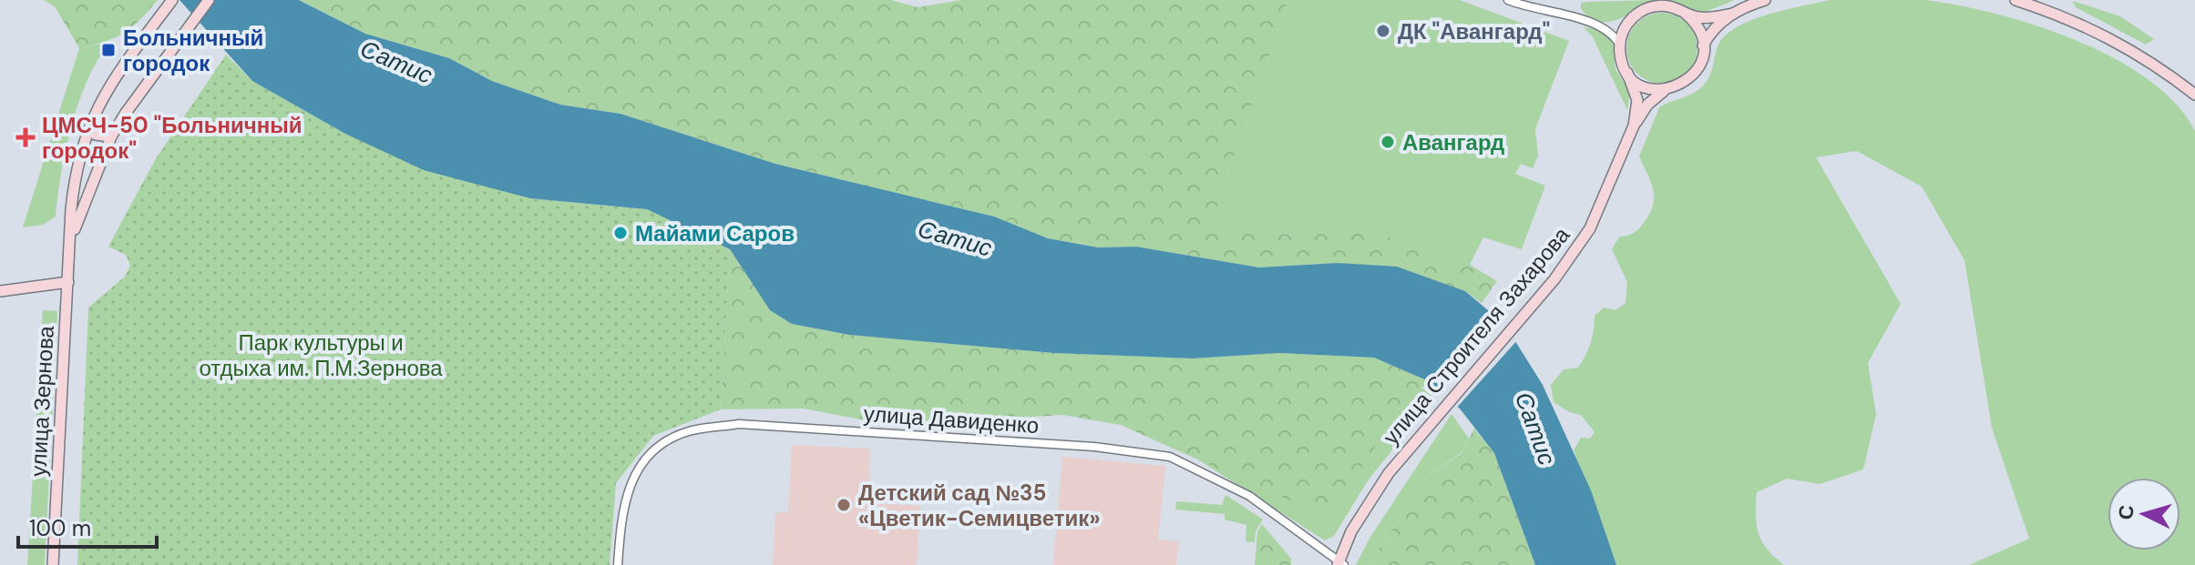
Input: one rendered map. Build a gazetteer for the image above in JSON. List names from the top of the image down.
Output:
{
  "streets": {
    "street": ["улица Строителя Захарова", "улица Зернова", "улица Давиденко"]
  },
  "crossings": [
    ["улица Строителя Захарова", "улица Давиденко"]
  ],
  "water": ["Сатис"],
  "parks": ["Парк культуры и отдыха им. П.М.Зернова"],
  "places": {
    "other": [
      "ДК \"Авангард\"",
      "Авангард",
      "Майами Саров",
      "Детский сад №35 «Цветик-Семицветик»"
    ],
    "transit": ["Больничный городок"],
    "health": ["ЦМСЧ-50 \"Больничный городок\""]
  },
  "scale_bar": "100 m",
  "north": "left"
}
